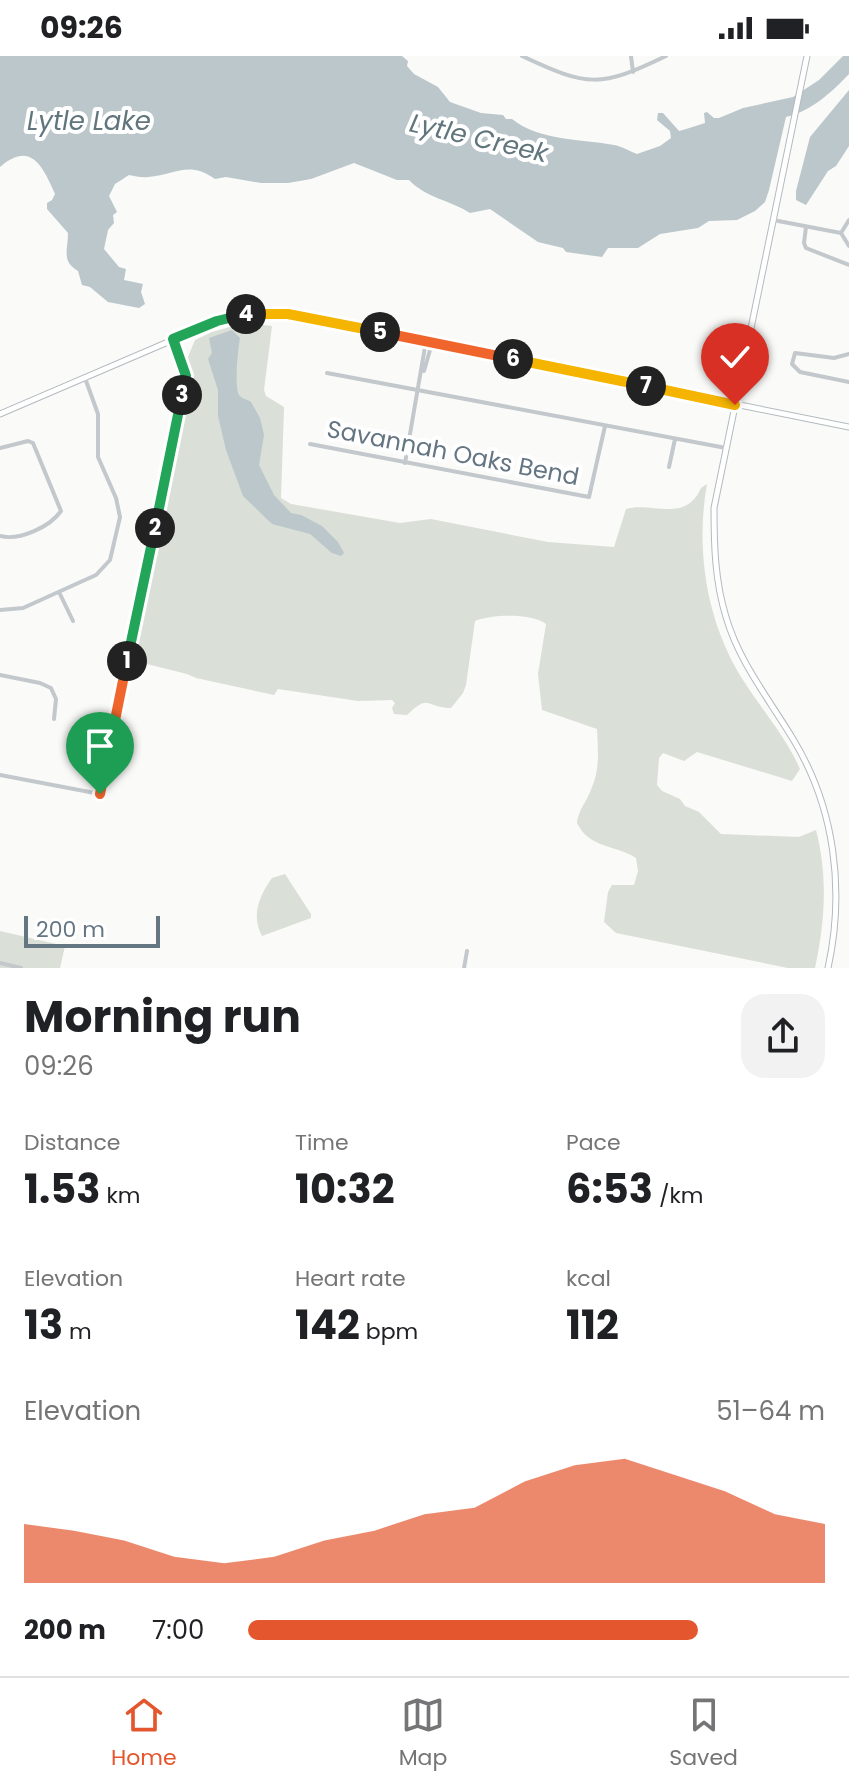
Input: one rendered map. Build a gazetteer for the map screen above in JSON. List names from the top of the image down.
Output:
{
  "streets": {
    "street": ["Savannah Oaks Bend"]
  },
  "water": ["Lytle Lake", "Lytle Creek"],
  "scale_bar": "200 m",
  "page": {
    "status": "09:26",
    "pins": [
      "4",
      "5",
      "6",
      "7",
      "3",
      "2",
      "1"
    ],
    "scale": "200 m",
    "heading": ["Morning run", "09:26"],
    "stats": [
      ["Distance", "1.53 km"],
      ["Time", "10:32"],
      ["Pace", "6:53 /km"],
      ["Elevation", "13 m"],
      ["Heart rate", "142 bpm"],
      ["kcal", "112"]
    ],
    "chart": ["Elevation", "51–64 m"],
    "list": [
      {
        "name": "200 m",
        "note": "7:00"
      }
    ],
    "tabs": ["Home", "Map", "Saved"]
  }
}
